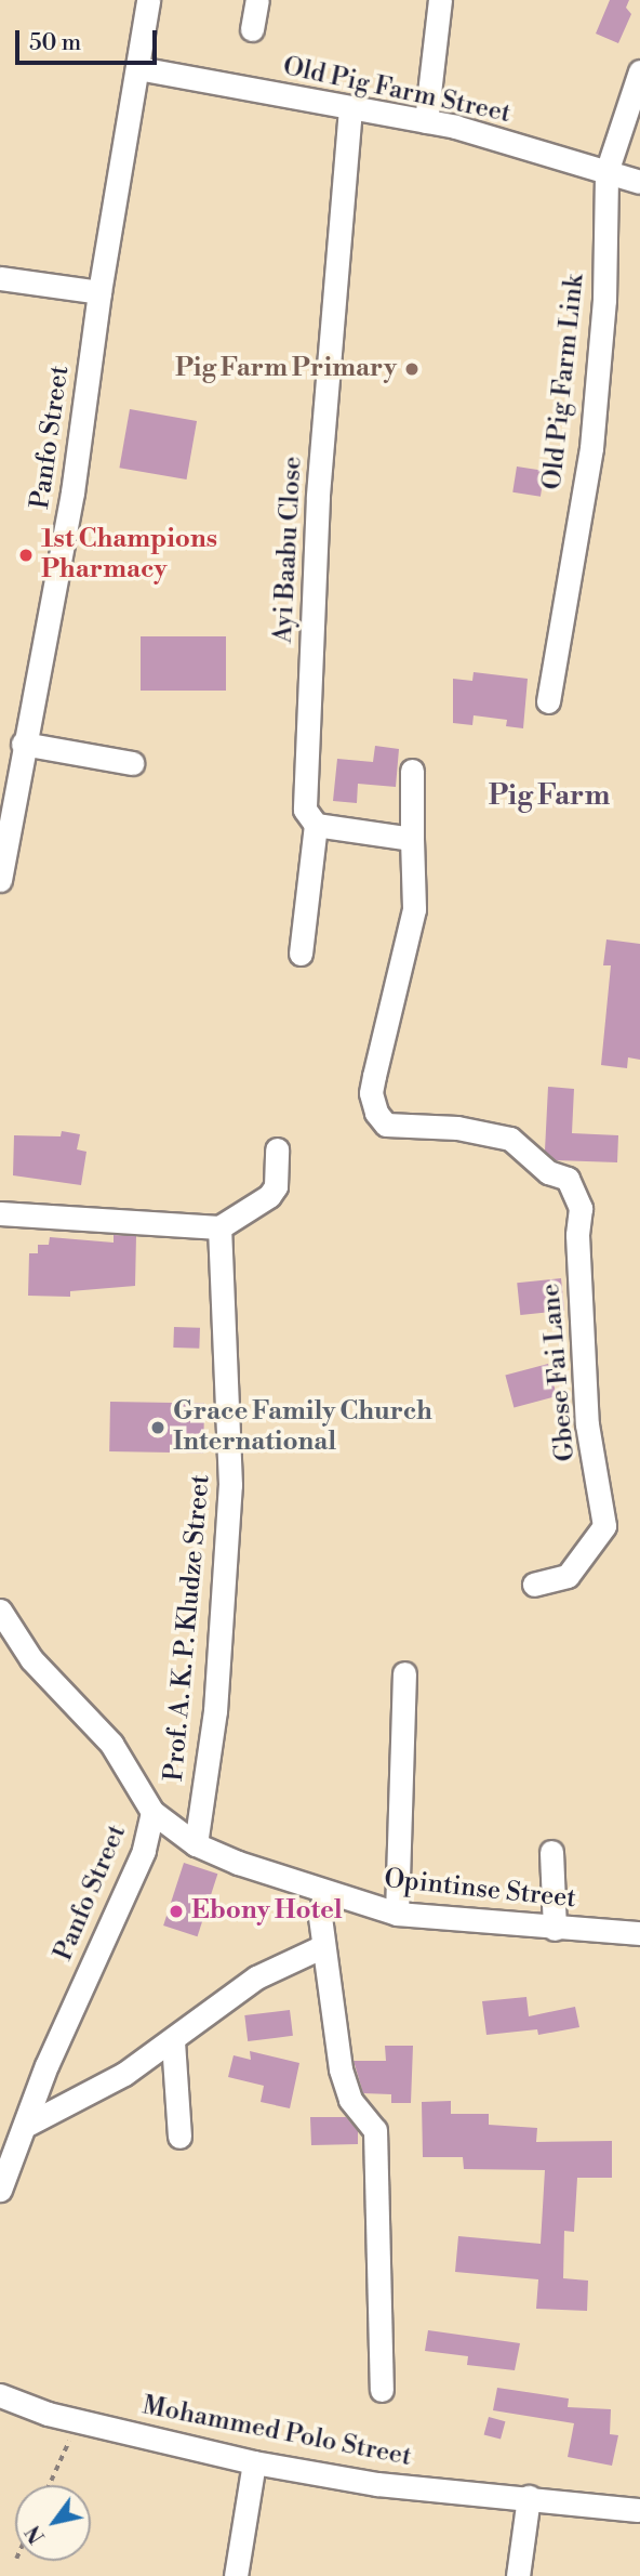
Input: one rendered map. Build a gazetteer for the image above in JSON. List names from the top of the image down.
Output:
{
  "streets": {
    "street": [
      "Old Pig Farm Street",
      "Old Pig Farm Link",
      "Panfo Street",
      "Ayi Baabu Close",
      "Gbese Fai Lane",
      "Prof. A. K. P. Kludze Street",
      "Opintinse Street",
      "Mohammed Polo Street"
    ]
  },
  "crossings": [
    ["Old Pig Farm Street", "Old Pig Farm Link"],
    ["Old Pig Farm Street", "Panfo Street"],
    ["Old Pig Farm Street", "Ayi Baabu Close"],
    ["Panfo Street", "Opintinse Street"],
    ["Prof. A. K. P. Kludze Street", "Opintinse Street"]
  ],
  "districts": ["Pig Farm"],
  "places": [
    "Pig Farm Primary",
    "1st Champions Pharmacy",
    "Grace Family Church International",
    "Ebony Hotel"
  ],
  "scale_bar": "50 m",
  "north": "bottom left"
}
